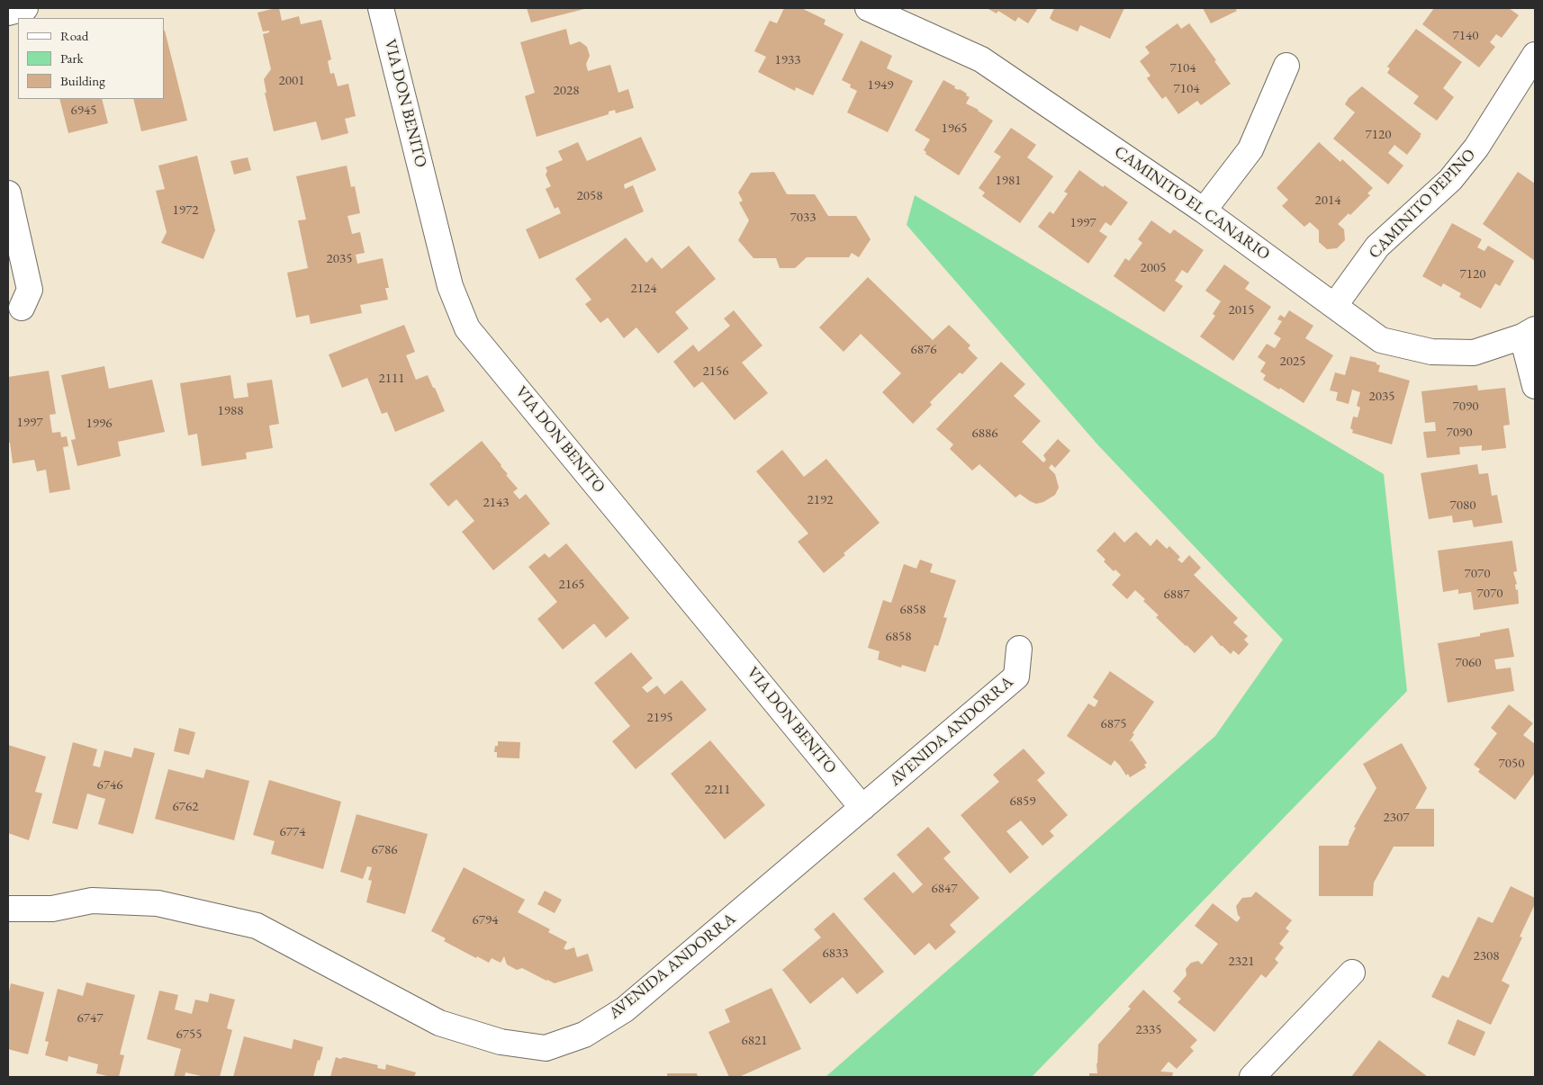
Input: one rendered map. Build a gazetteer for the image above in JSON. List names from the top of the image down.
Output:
{
  "streets": {
    "street": [
      "VIA DON BENITO",
      "CAMINITO EL CANARIO",
      "CAMINITO PEPINO",
      "AVENIDA ANDORRA"
    ]
  },
  "crossings": [
    ["VIA DON BENITO", "AVENIDA ANDORRA"],
    ["CAMINITO EL CANARIO", "CAMINITO PEPINO"]
  ],
  "house_numbers": [
    "7140",
    "1933",
    "7104",
    "2001",
    "1949",
    "7104",
    "2028",
    "6945",
    "1965",
    "7120",
    "1981",
    "2058",
    "2014",
    "1972",
    "7033",
    "1997",
    "2035",
    "2005",
    "7120",
    "2124",
    "2015",
    "6876",
    "2025",
    "2156",
    "2111",
    "2035",
    "7090",
    "1988",
    "1997",
    "1996",
    "7090",
    "6886",
    "2192",
    "2143",
    "7080",
    "7070",
    "2165",
    "7070",
    "6887",
    "6858",
    "6858",
    "7060",
    "2195",
    "6875",
    "7050",
    "6746",
    "2211",
    "6859",
    "6762",
    "2307",
    "6774",
    "6786",
    "6847",
    "6794",
    "6833",
    "2308",
    "2321",
    "6747",
    "2335",
    "6755",
    "6821"
  ],
  "legend": ["Road", "Park", "Building"]
}
